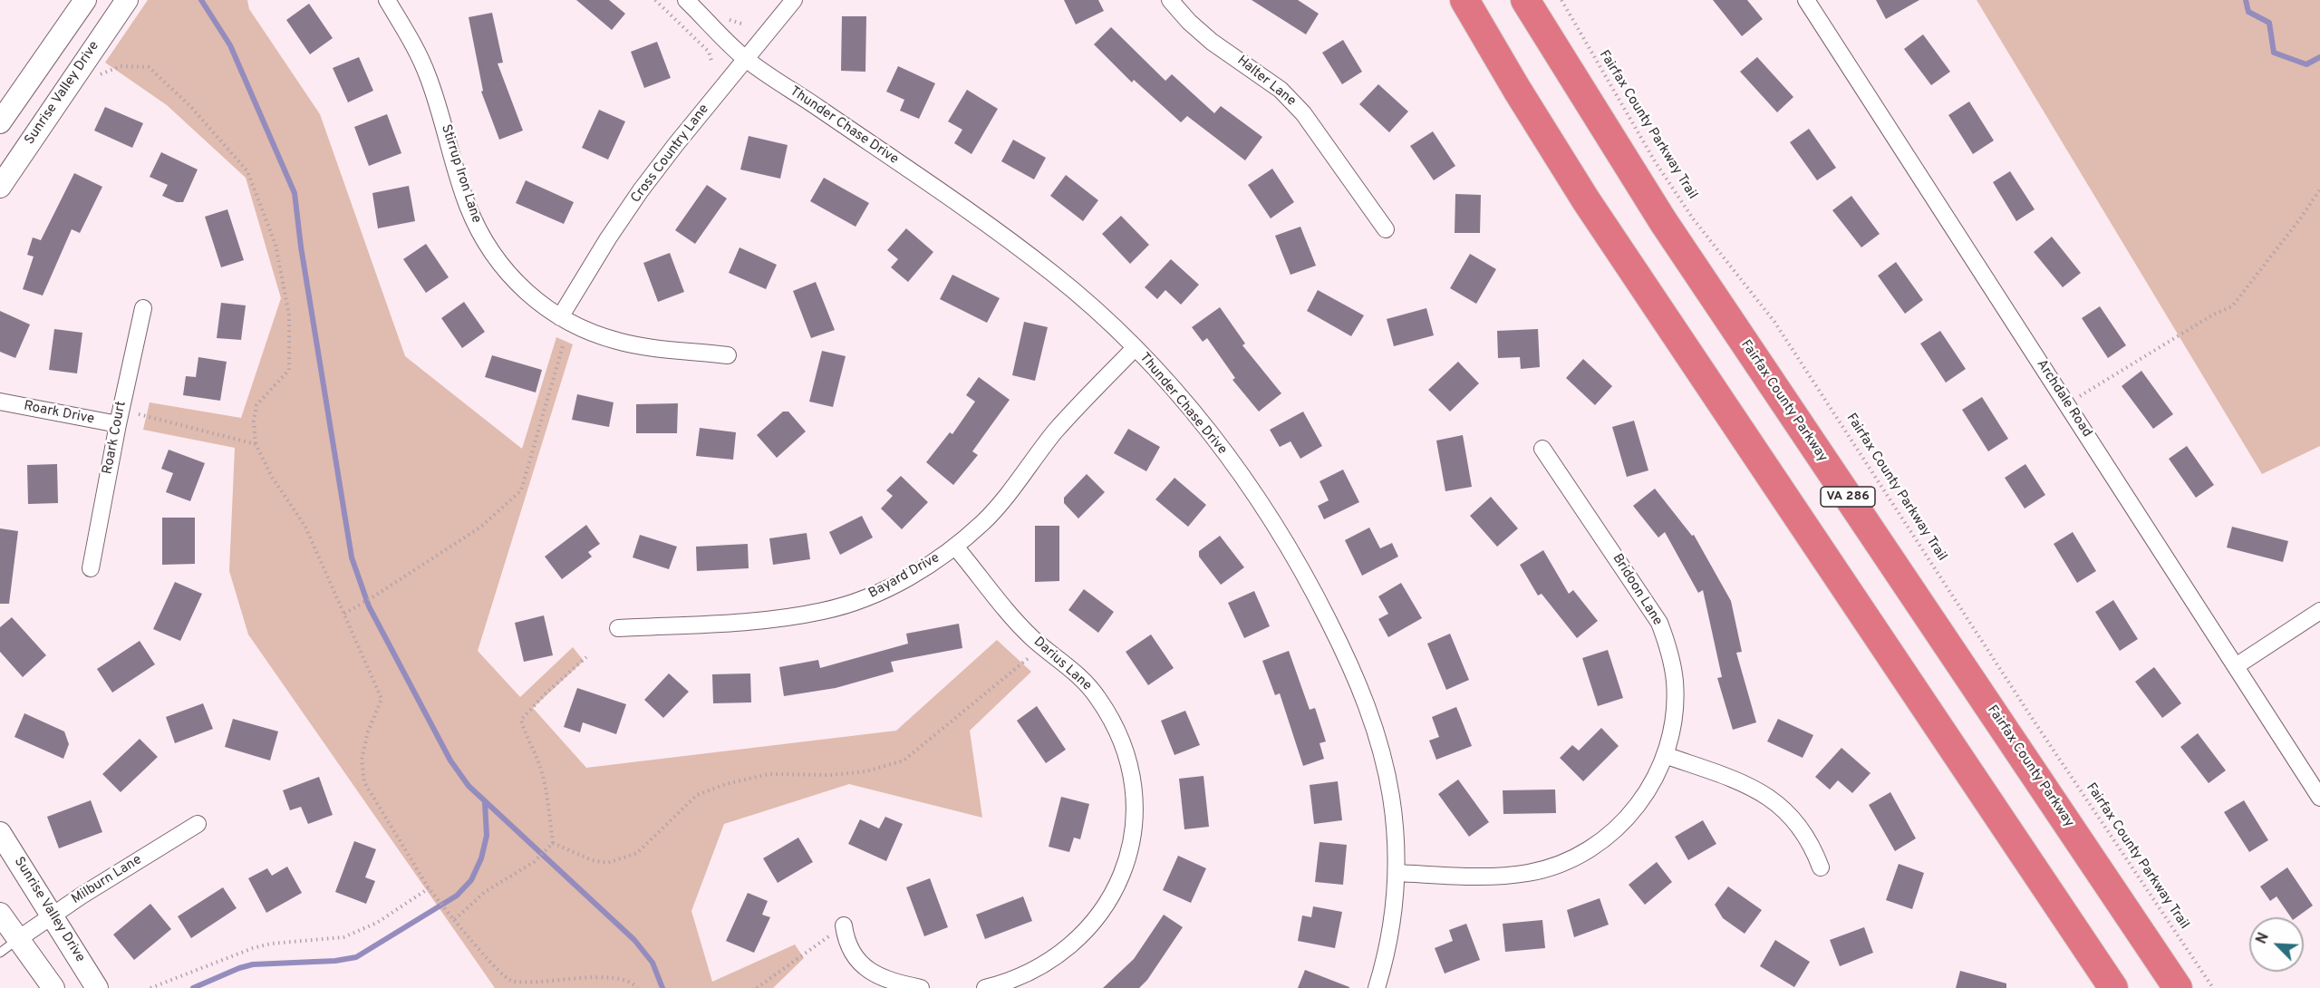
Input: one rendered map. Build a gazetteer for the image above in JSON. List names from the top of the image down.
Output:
{
  "streets": {
    "highway": ["Fairfax County Parkway", "VA 286"],
    "main road": ["Sunrise Valley Drive"],
    "street": [
      "Halter Lane",
      "Thunder Chase Drive",
      "Cross Country Lane",
      "Stirrup Iron Lane",
      "Archdale Road",
      "Roark Drive",
      "Roark Court",
      "Bayard Drive",
      "Bridoon Lane",
      "Darius Lane",
      "Milburn Lane"
    ],
    "path": ["Fairfax County Parkway Trail"]
  },
  "crossings": [
    ["Sunrise Valley Drive", "Milburn Lane"],
    ["Thunder Chase Drive", "Cross Country Lane"],
    ["Thunder Chase Drive", "Bayard Drive"],
    ["Thunder Chase Drive", "Bridoon Lane"],
    ["Cross Country Lane", "Stirrup Iron Lane"],
    ["Roark Drive", "Roark Court"],
    ["Bayard Drive", "Darius Lane"]
  ],
  "north": "top left"
}
